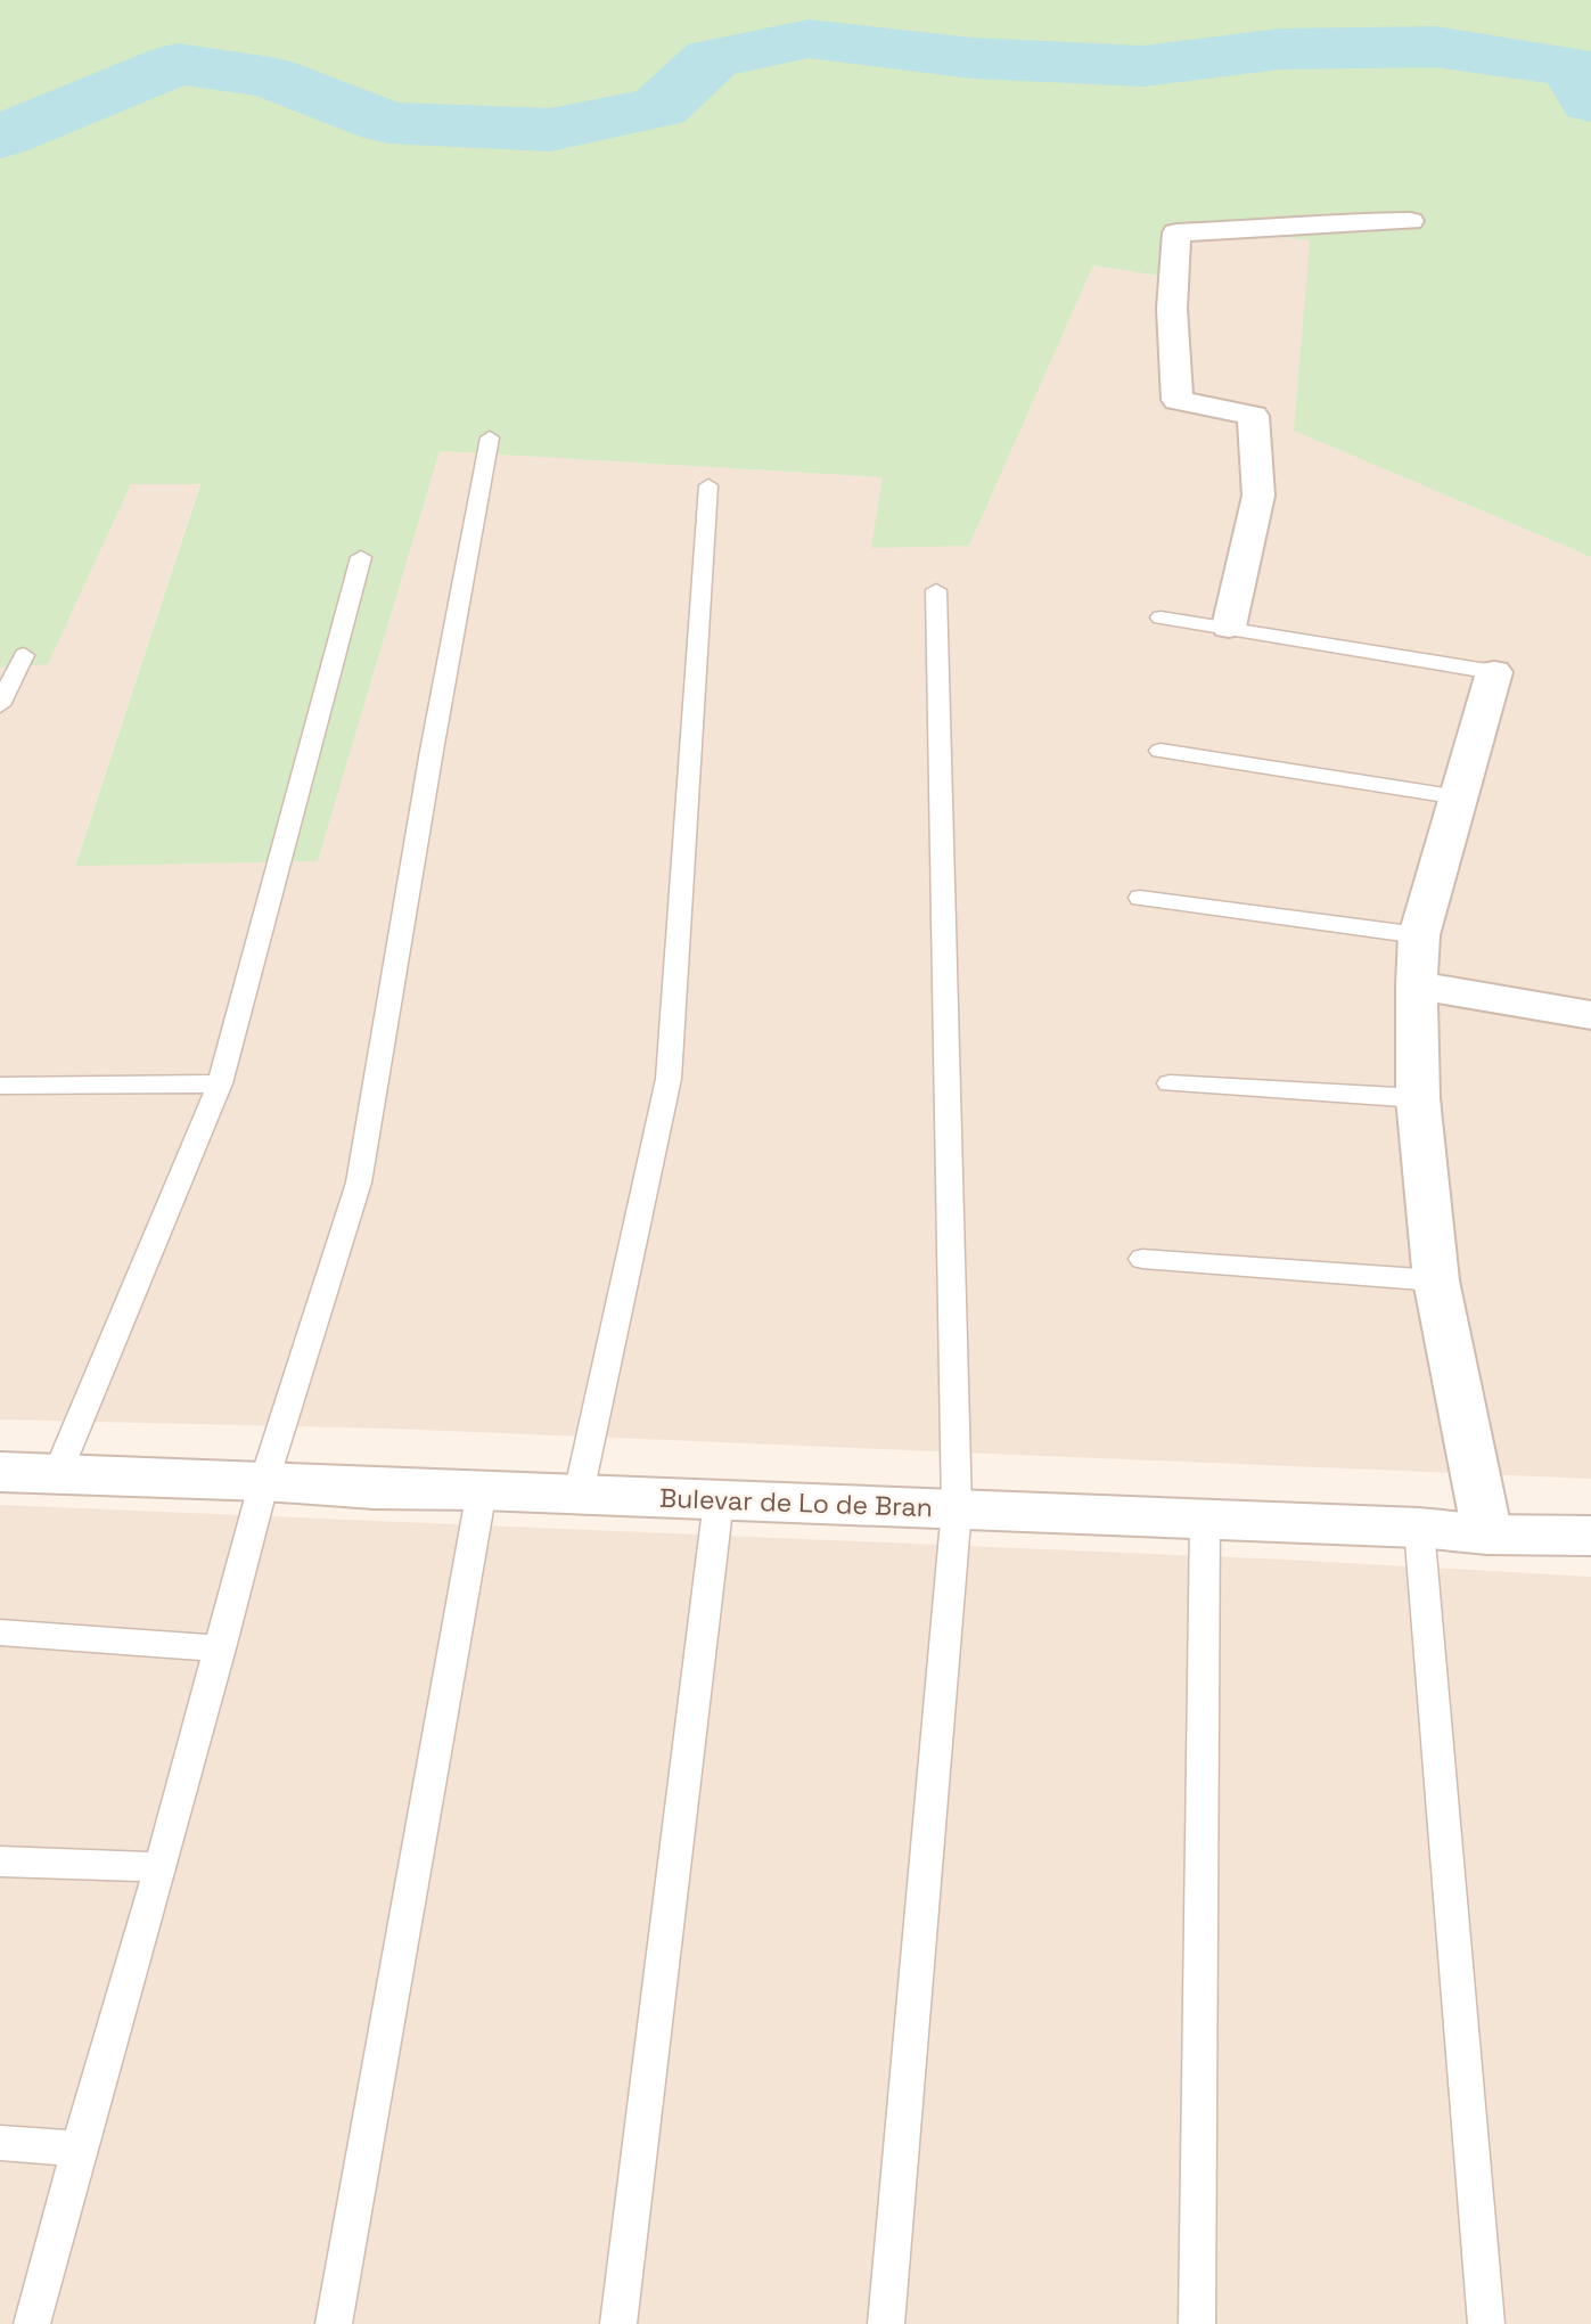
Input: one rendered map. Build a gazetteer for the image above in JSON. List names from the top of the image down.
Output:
{
  "streets": {
    "street": ["Bulevar de Lo de Bran"]
  }
}
